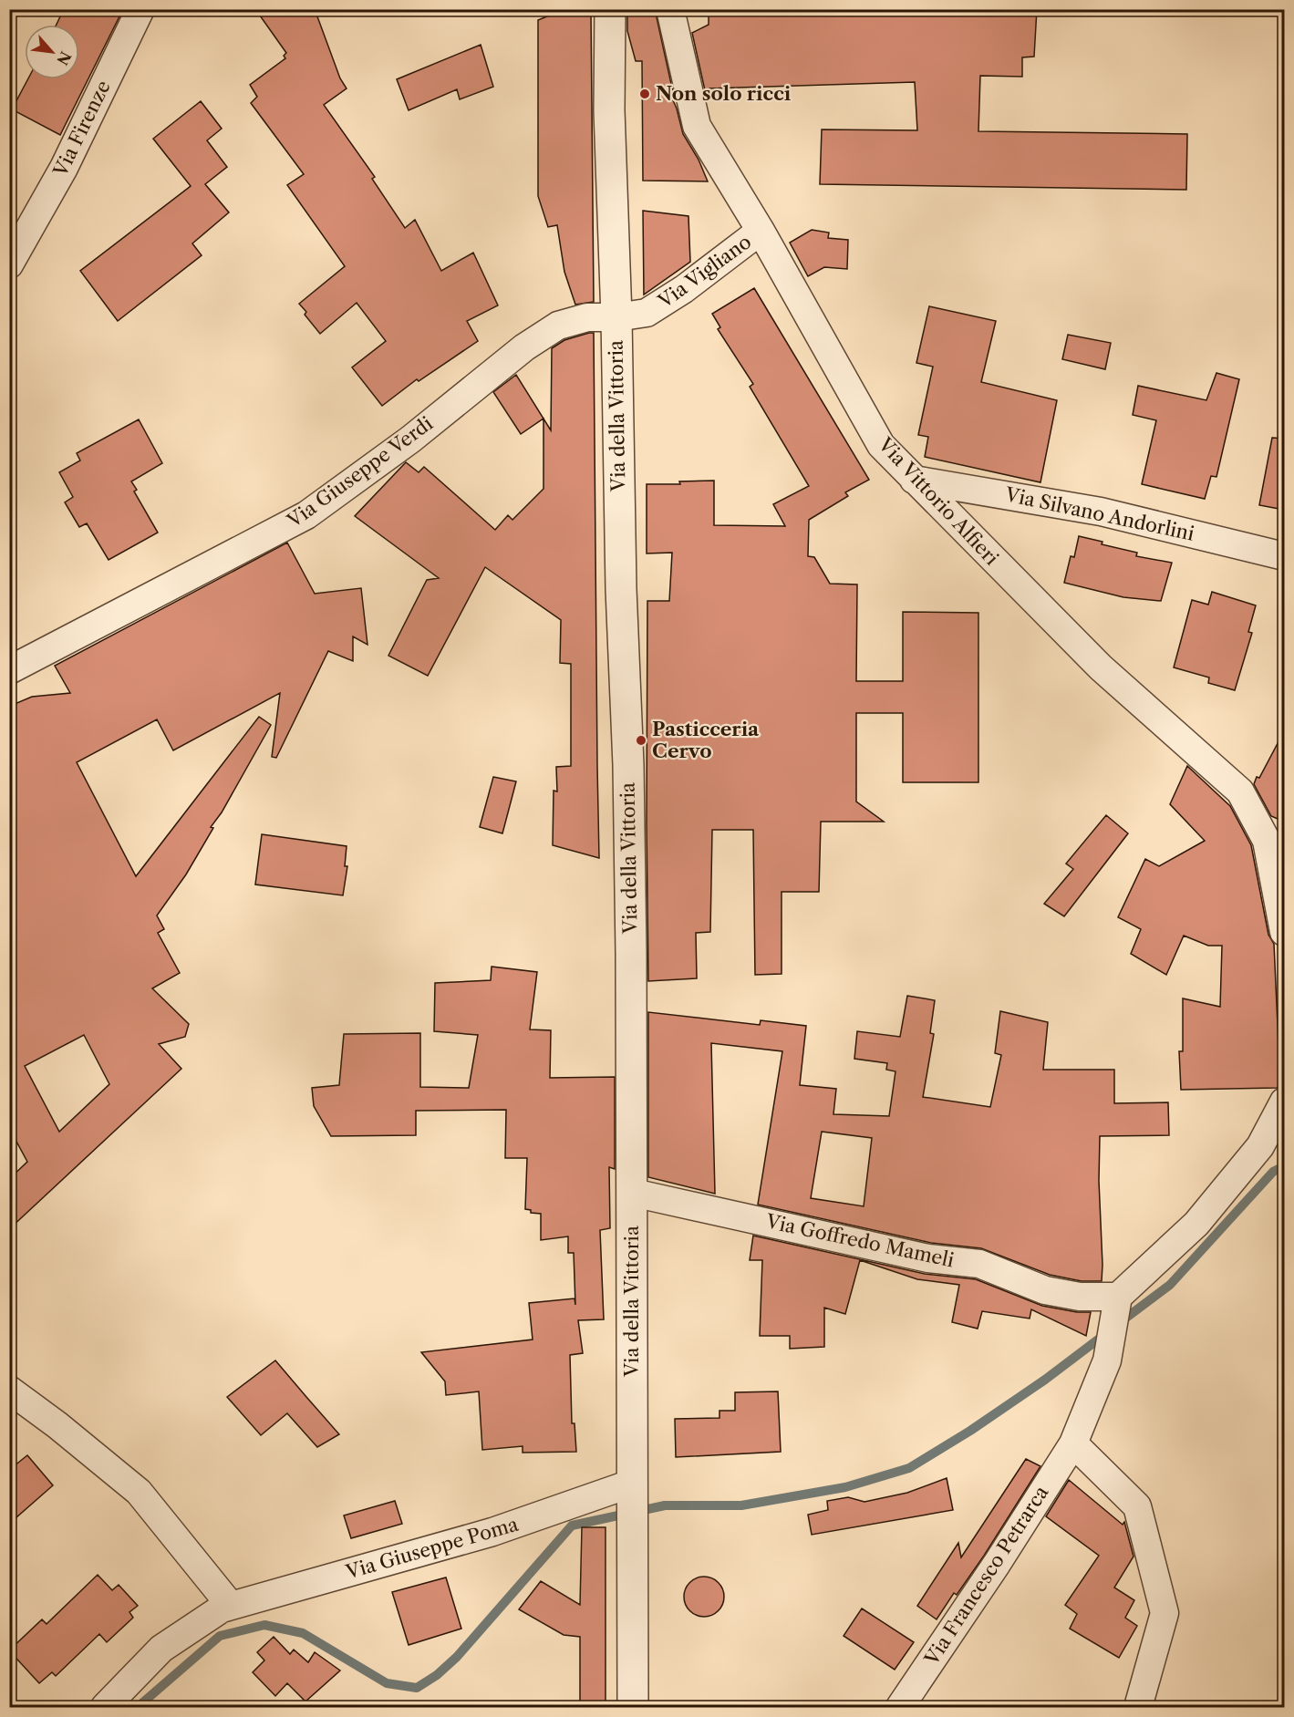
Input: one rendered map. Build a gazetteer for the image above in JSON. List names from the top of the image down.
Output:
{
  "streets": {
    "street": [
      "Via Firenze",
      "Via Vigliano",
      "Via della Vittoria",
      "Via Giuseppe Verdi",
      "Via Vittorio Alfieri",
      "Via Silvano Andorlini",
      "Via Goffredo Mameli",
      "Via Giuseppe Poma",
      "Via Francesco Petrarca"
    ]
  },
  "crossings": [
    ["Via Vigliano", "Via della Vittoria"],
    ["Via Vigliano", "Via Giuseppe Verdi"],
    ["Via Vigliano", "Via Vittorio Alfieri"],
    ["Via della Vittoria", "Via Giuseppe Verdi"],
    ["Via della Vittoria", "Via Goffredo Mameli"],
    ["Via della Vittoria", "Via Giuseppe Poma"],
    ["Via Vittorio Alfieri", "Via Silvano Andorlini"]
  ],
  "places": ["Non solo ricci", "Pasticceria Cervo"],
  "north": "bottom right"
}
